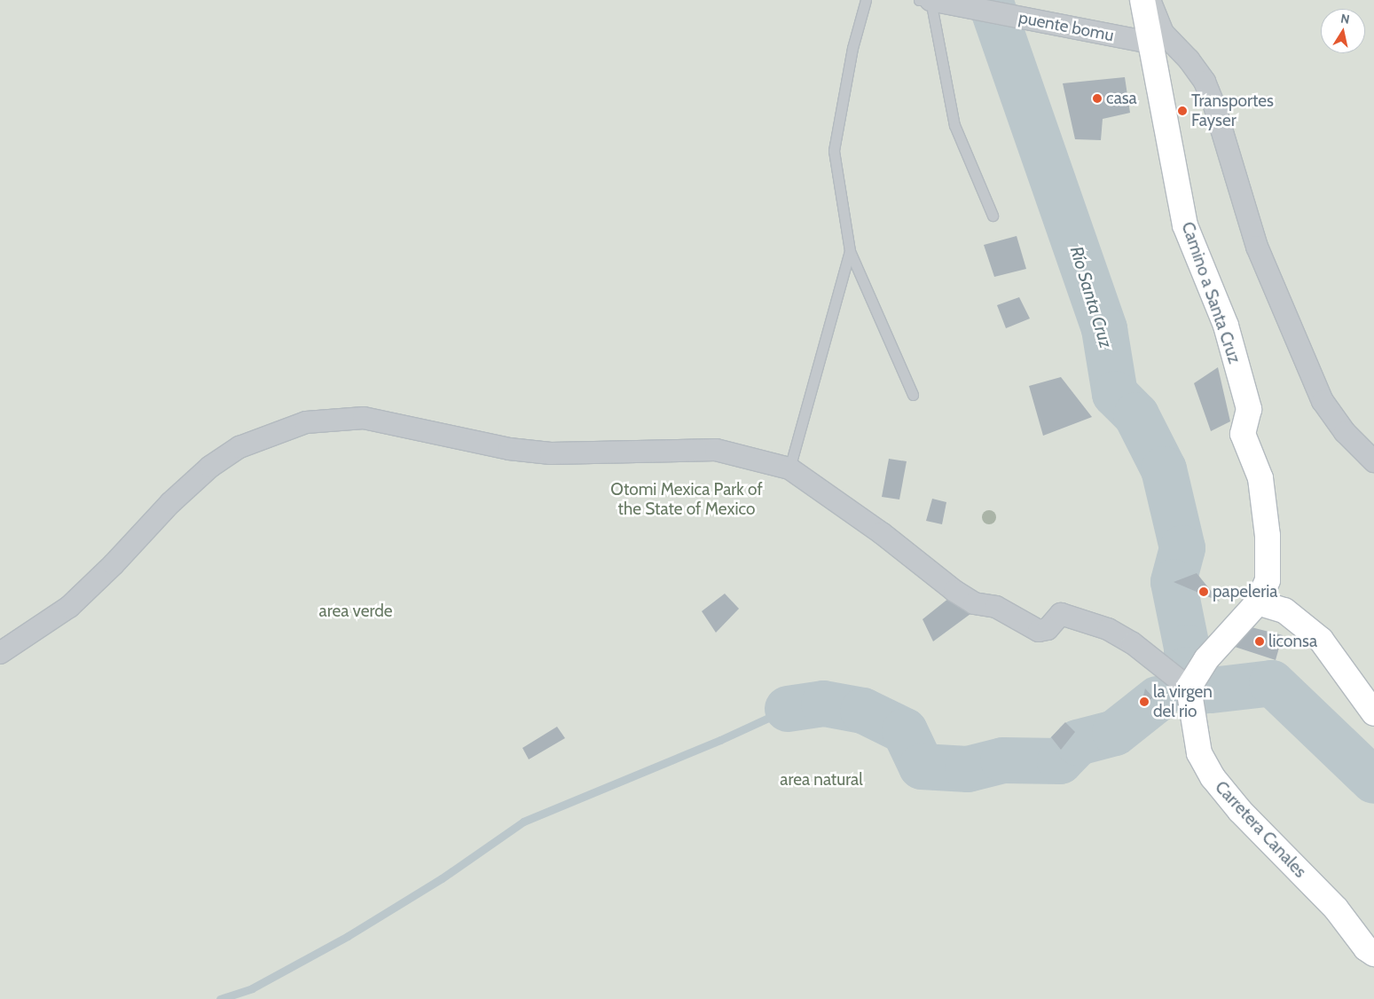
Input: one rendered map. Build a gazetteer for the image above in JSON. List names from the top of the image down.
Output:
{
  "streets": {
    "main road": ["Camino a Santa Cruz", "Carretera Canales"],
    "street": ["puente bomu"]
  },
  "crossings": [
    ["puente bomu", "Camino a Santa Cruz"]
  ],
  "water": ["Río Santa Cruz"],
  "parks": ["Otomi Mexica Park of the State of Mexico", "area verde", "area natural"],
  "places": [
    "casa",
    "Transportes Fayser",
    "papeleria",
    "liconsa",
    "la virgen del rio"
  ],
  "north": "top"
}
